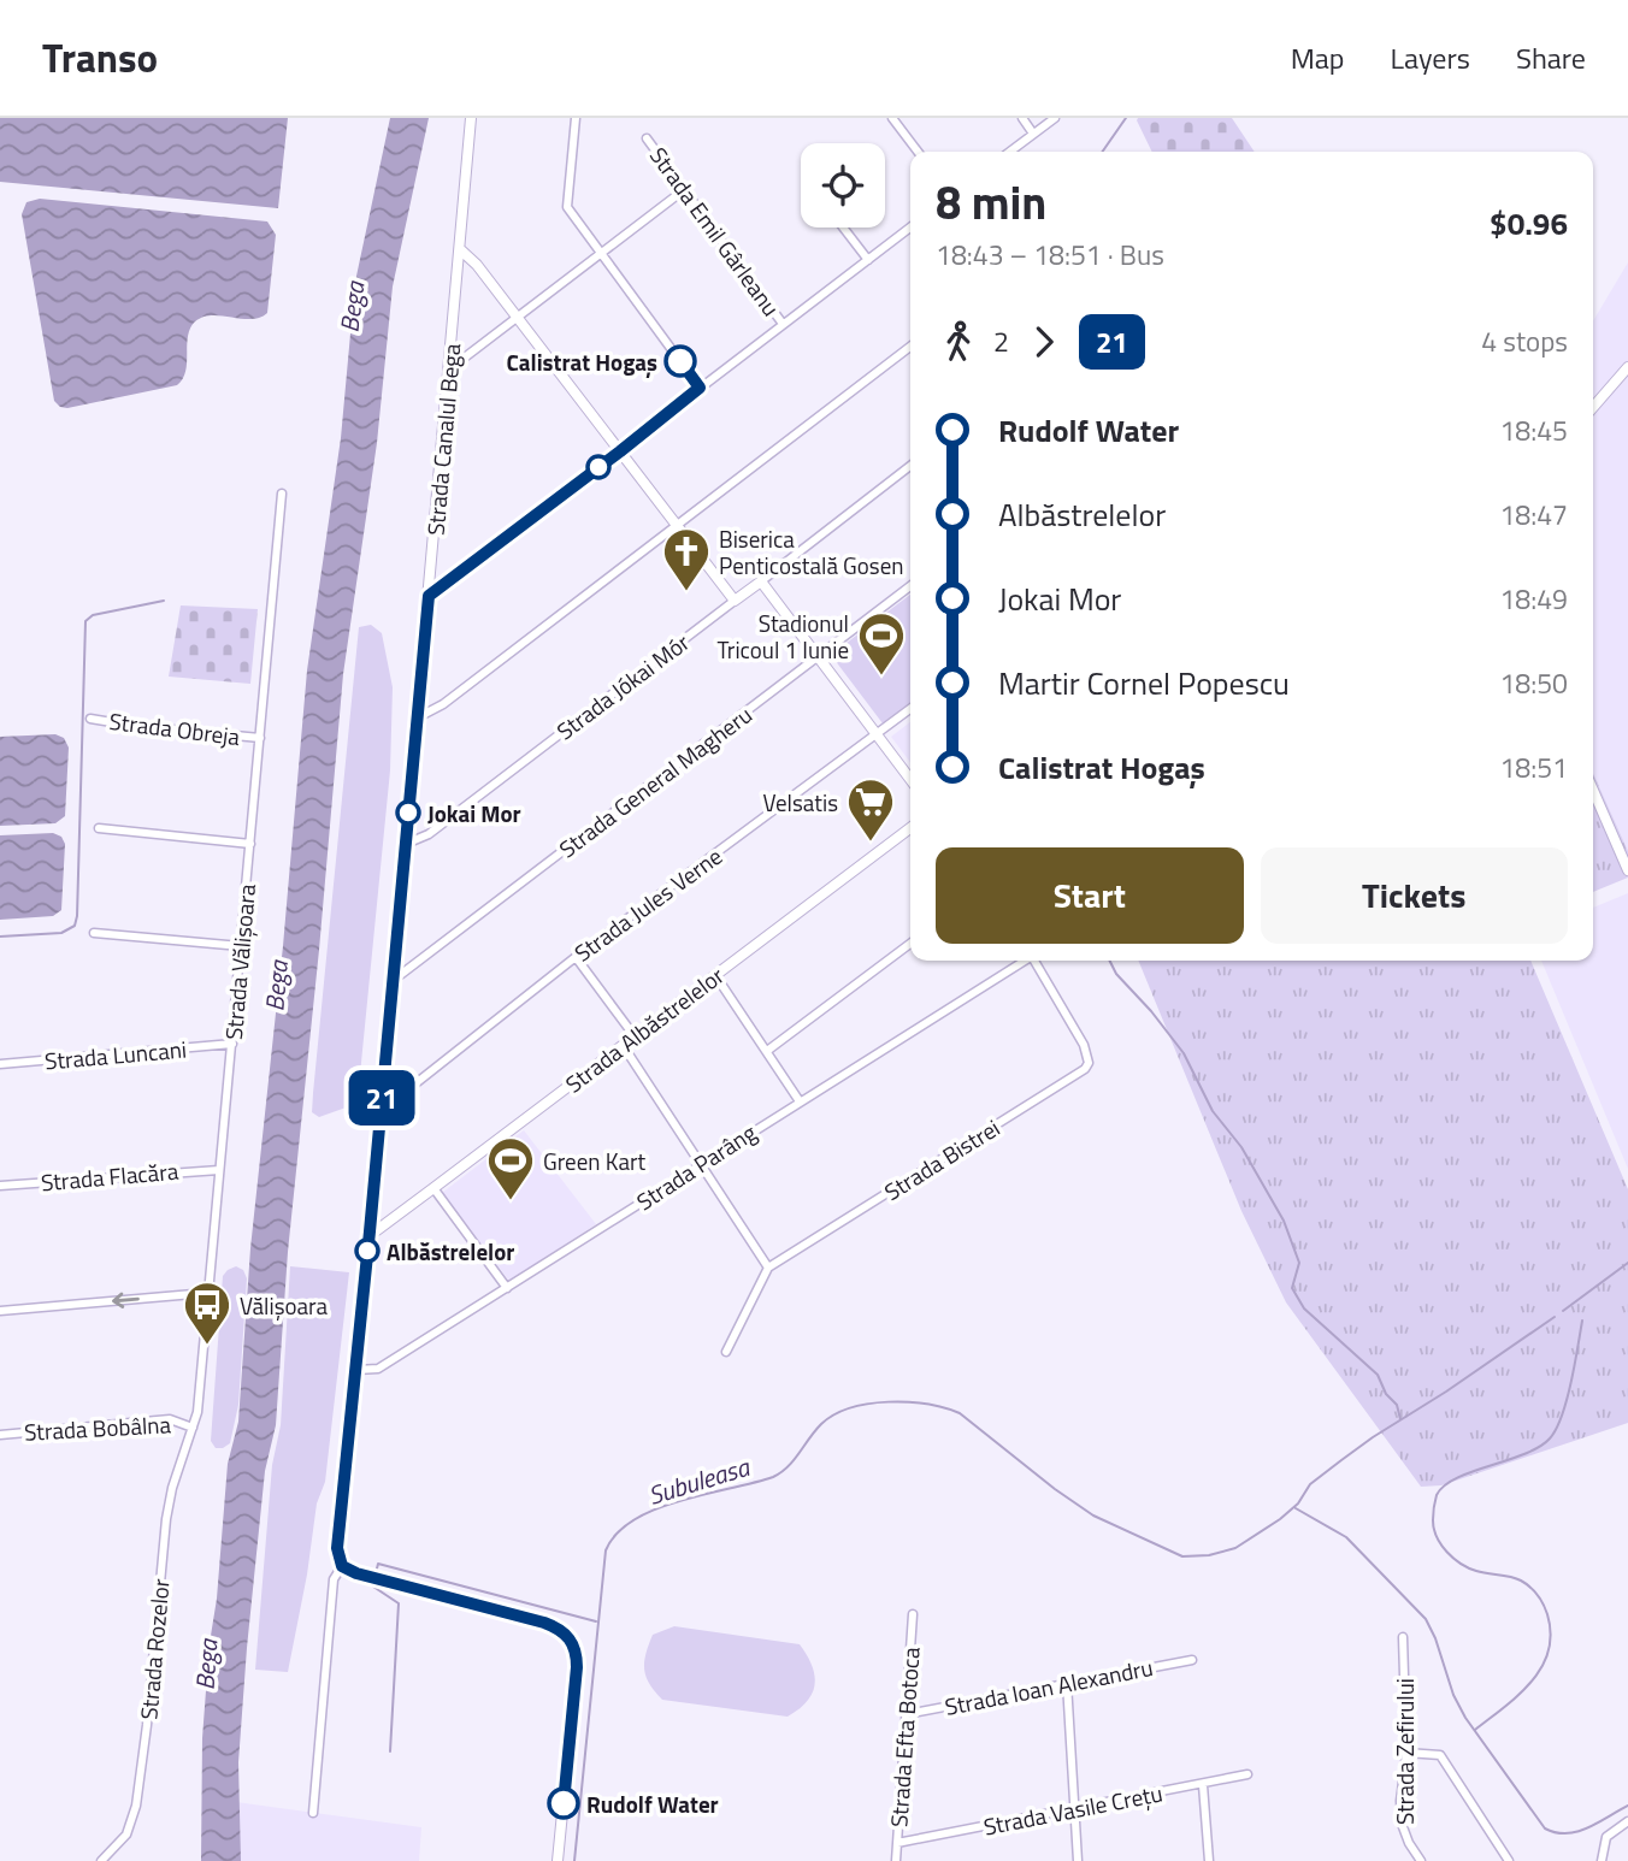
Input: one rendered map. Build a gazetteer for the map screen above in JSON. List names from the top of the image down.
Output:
{
  "streets": {
    "street": [
      "Strada Emil Gârleanu",
      "Strada Canalul Bega",
      "Strada Jókai Mór",
      "Strada Obreja",
      "Strada General Magheru",
      "Strada Jules Verne",
      "Strada Vălișoara",
      "Strada Albăstrelelor",
      "Strada Luncani",
      "Strada Bistrei",
      "Strada Parâng",
      "Strada Flacăra",
      "Strada Bobâlna",
      "Strada Rozelor",
      "Strada Ioan Alexandru",
      "Strada Efta Botoca",
      "Strada Zefirului",
      "Strada Vasile Crețu"
    ]
  },
  "crossings": [
    ["Strada Canalul Bega", "Strada Jókai Mór"],
    ["Strada Canalul Bega", "Strada General Magheru"],
    ["Strada Canalul Bega", "Strada Jules Verne"],
    ["Strada Canalul Bega", "Strada Albăstrelelor"],
    ["Strada Canalul Bega", "Strada Parâng"],
    ["Strada Obreja", "Strada Vălișoara"],
    ["Strada Vălișoara", "Strada Luncani"],
    ["Strada Vălișoara", "Strada Flacăra"],
    ["Strada Vălișoara", "Strada Bobâlna"],
    ["Strada Vălișoara", "Strada Rozelor"],
    ["Strada Bobâlna", "Strada Rozelor"],
    ["Strada Ioan Alexandru", "Strada Efta Botoca"],
    ["Strada Efta Botoca", "Strada Vasile Crețu"]
  ],
  "water": ["Bega", "Subuleasa"],
  "places": {
    "other": [
      "Calistrat Hogaș",
      "Jokai Mor",
      "Albăstrelelor",
      "Rudolf Water"
    ],
    "church": ["Biserica Penticostală Gosen"],
    "sports": ["Stadionul Tricoul 1 Iunie", "Green Kart"],
    "supermarket": ["Velsatis"],
    "bus stop": ["Vălișoara"]
  },
  "lines": ["bus line 21"],
  "page": {
    "header": "Transo",
    "nav": ["Map", "Layers", "Share"],
    "on_map": "21",
    "heading": ["8 min", "18:43 – 18:51 · Bus", "$0.96"],
    "legs": ["2", "21", "4 stops"],
    "list": [
      {
        "name": "Rudolf Water",
        "value": "18:45"
      },
      {
        "name": "Albăstrelelor",
        "value": "18:47"
      },
      {
        "name": "Jokai Mor",
        "value": "18:49"
      },
      {
        "name": "Martir Cornel Popescu",
        "value": "18:50"
      },
      {
        "name": "Calistrat Hogaș",
        "value": "18:51"
      }
    ],
    "buttons": ["Start", "Tickets"]
  }
}
